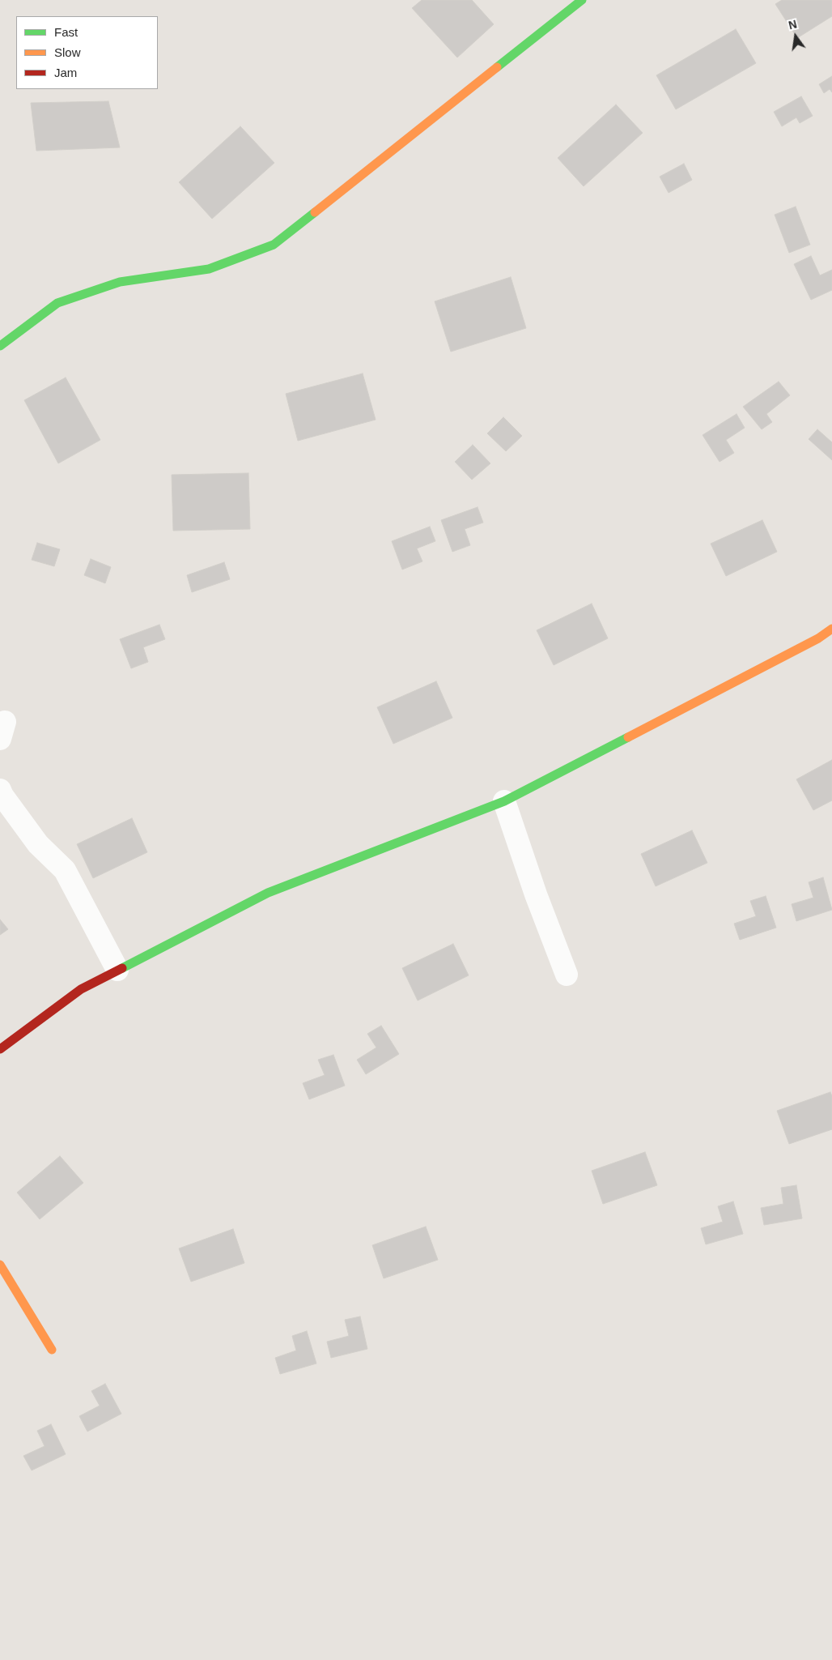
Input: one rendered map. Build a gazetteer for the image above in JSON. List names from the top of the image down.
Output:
{
  "legend": ["Fast", "Slow", "Jam"],
  "north": "top"
}
